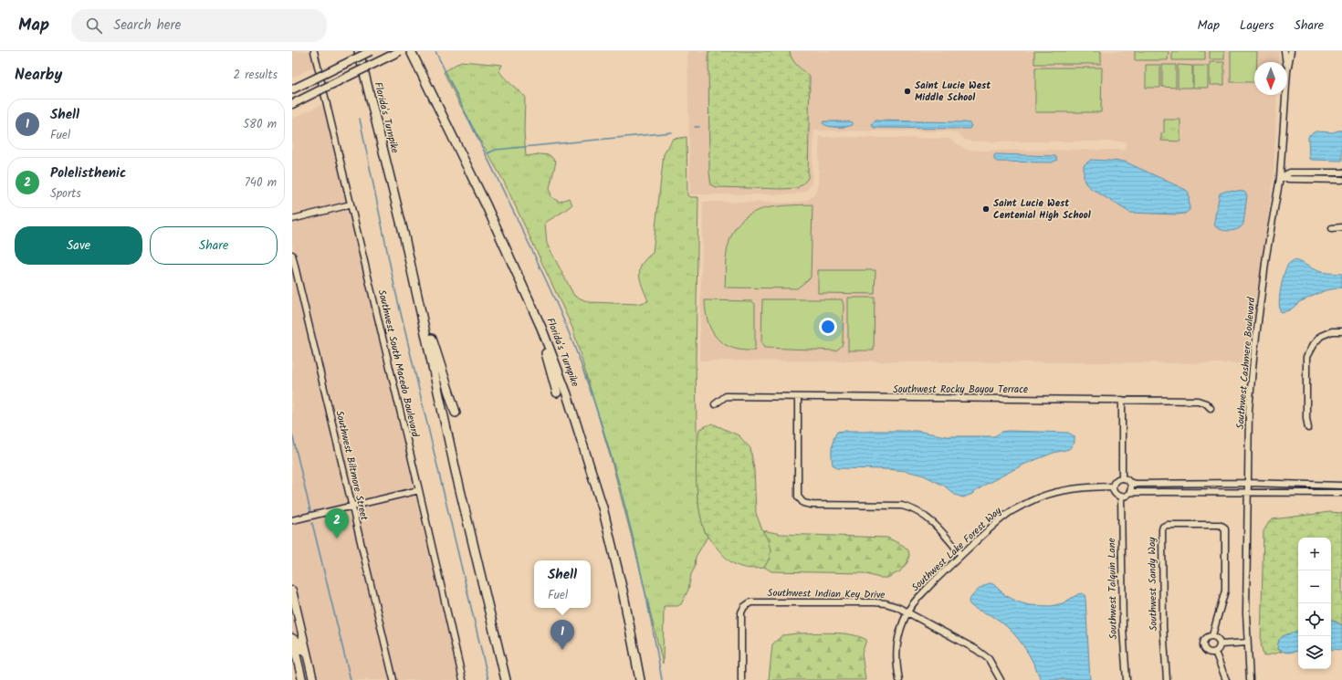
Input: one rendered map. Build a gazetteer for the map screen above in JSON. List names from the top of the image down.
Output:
{
  "streets": {
    "highway": ["Florida's Turnpike"],
    "street": [
      "Southwest South Macedo Boulevard",
      "Southwest Cashmere Boulevard",
      "Southwest Rocky Bayou Terrace",
      "Southwest Biltmore Street",
      "Southwest Lake Forest Way",
      "Southwest Sandy Way",
      "Southwest Talquin Lane",
      "Southwest Indian Key Drive"
    ]
  },
  "crossings": [
    ["Southwest Lake Forest Way", "Southwest Talquin Lane"],
    ["Southwest Lake Forest Way", "Southwest Indian Key Drive"]
  ],
  "places": ["Saint Lucie West Middle School", "Saint Lucie West Centenial High School"],
  "north": "bottom",
  "page": {
    "header": "Map",
    "search": "Search here",
    "nav": ["Map", "Layers", "Share"],
    "heading": ["Nearby", "2 results"],
    "list": [
      {
        "mark": "1",
        "name": "Shell",
        "note": "Fuel",
        "value": "580 m"
      },
      {
        "mark": "2",
        "name": "Polelisthenic",
        "note": "Sports",
        "value": "740 m"
      }
    ],
    "buttons": ["Save", "Share"],
    "pins": ["2", "1"],
    "map_buttons": ["+", "−"],
    "popup": ["Shell", "Fuel"]
  }
}
